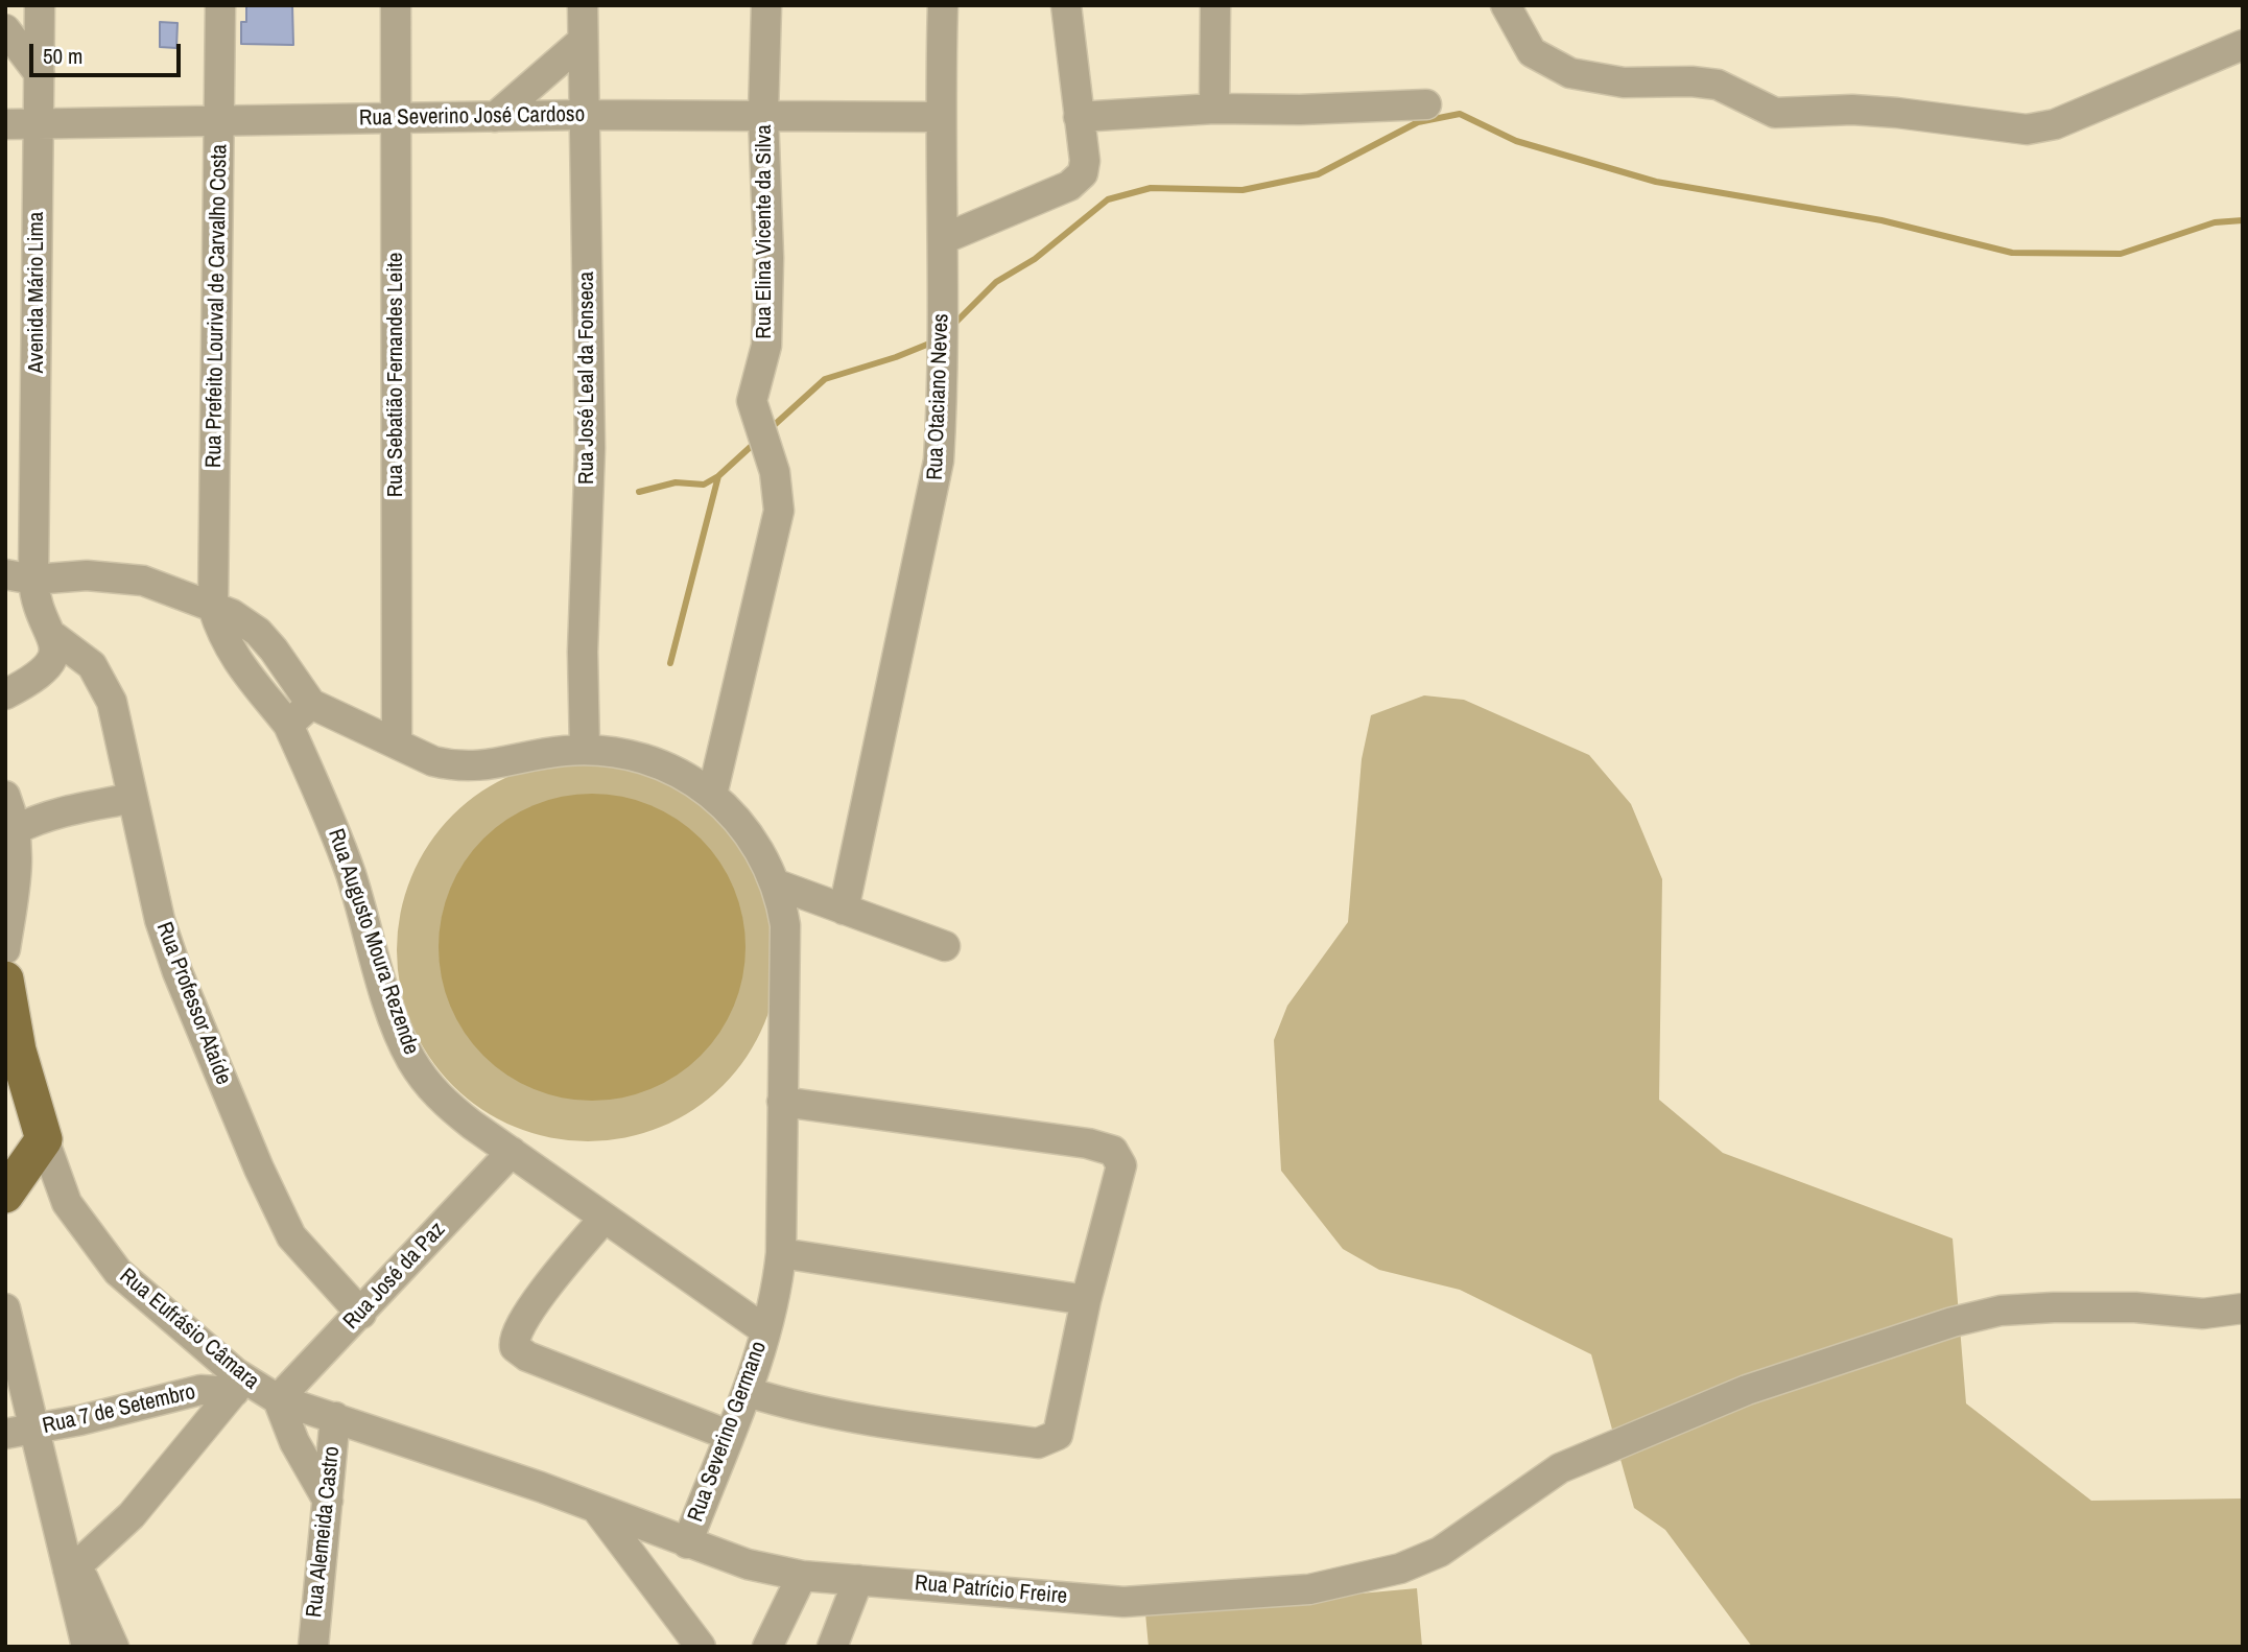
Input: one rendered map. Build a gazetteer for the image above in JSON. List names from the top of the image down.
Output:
{
  "streets": {
    "main road": ["Rua Eufrásio Câmara"],
    "street": [
      "Rua Severino José Cardoso",
      "Rua Elina Vicente da Silva",
      "Avenida Mário Lima",
      "Rua Prefeito Lourival de Carvalho Costa",
      "Rua Sebatião Fernandes Leite",
      "Rua José Leal da Fonseca",
      "Rua Otaciano Neves",
      "Rua Augusto Moura Rezende",
      "Rua Professor Ataíde",
      "Rua José da Paz",
      "Rua 7 de Setembro",
      "Rua Severino Germano",
      "Rua Alemeida Castro",
      "Rua Patrício Freire"
    ]
  },
  "crossings": [
    ["Rua Severino José Cardoso", "Rua Elina Vicente da Silva"],
    ["Rua Severino José Cardoso", "Avenida Mário Lima"],
    ["Rua Severino José Cardoso", "Rua Prefeito Lourival de Carvalho Costa"],
    ["Rua Severino José Cardoso", "Rua Sebatião Fernandes Leite"],
    ["Rua Severino José Cardoso", "Rua José Leal da Fonseca"],
    ["Rua Severino José Cardoso", "Rua Otaciano Neves"],
    ["Rua Elina Vicente da Silva", "Rua Severino Germano"],
    ["Avenida Mário Lima", "Rua Professor Ataíde"],
    ["Rua Prefeito Lourival de Carvalho Costa", "Rua Augusto Moura Rezende"],
    ["Rua Sebatião Fernandes Leite", "Rua Severino Germano"],
    ["Rua José Leal da Fonseca", "Rua Severino Germano"],
    ["Rua Augusto Moura Rezende", "Rua José da Paz"],
    ["Rua Augusto Moura Rezende", "Rua Severino Germano"],
    ["Rua Professor Ataíde", "Rua José da Paz"],
    ["Rua José da Paz", "Rua Eufrásio Câmara"],
    ["Rua Eufrásio Câmara", "Rua 7 de Setembro"],
    ["Rua Eufrásio Câmara", "Rua Alemeida Castro"],
    ["Rua Eufrásio Câmara", "Rua Patrício Freire"],
    ["Rua Severino Germano", "Rua Patrício Freire"]
  ],
  "scale_bar": "50 m"
}
